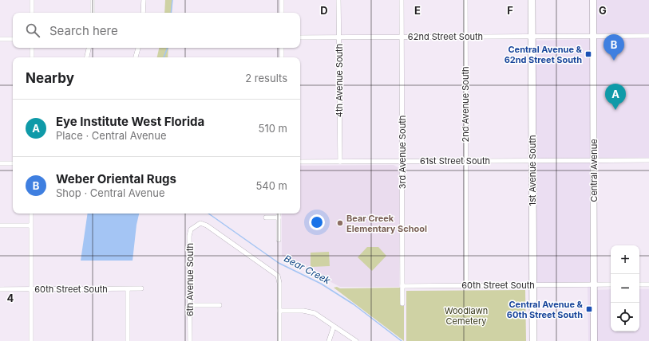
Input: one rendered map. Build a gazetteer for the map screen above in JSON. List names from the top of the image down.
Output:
{
  "streets": {
    "main road": ["1st Avenue South", "Central Avenue"],
    "street": [
      "62nd Street South",
      "4th Avenue South",
      "2nd Avenue South",
      "3rd Avenue South",
      "61st Street South",
      "6th Avenue South",
      "60th Street South"
    ]
  },
  "crossings": [
    ["62nd Street South", "4th Avenue South"],
    ["62nd Street South", "2nd Avenue South"],
    ["62nd Street South", "3rd Avenue South"],
    ["62nd Street South", "1st Avenue South"],
    ["62nd Street South", "Central Avenue"],
    ["4th Avenue South", "61st Street South"],
    ["2nd Avenue South", "61st Street South"],
    ["2nd Avenue South", "60th Street South"],
    ["3rd Avenue South", "61st Street South"],
    ["3rd Avenue South", "60th Street South"],
    ["61st Street South", "1st Avenue South"],
    ["61st Street South", "Central Avenue"],
    ["1st Avenue South", "60th Street South"],
    ["Central Avenue", "60th Street South"]
  ],
  "water": ["Bear Creek"],
  "parks": ["Woodlawn Cemetery"],
  "places": {
    "transit": ["Central Avenue & 62nd Street South", "Central Avenue & 60th Street South"],
    "other": ["Bear Creek Elementary School"]
  },
  "page": {
    "search": "Search here",
    "pins": ["B", "A"],
    "heading": ["Nearby", "2 results"],
    "list": [
      {
        "mark": "A",
        "name": "Eye Institute West Florida",
        "note": "Place · Central Avenue",
        "value": "510 m"
      },
      {
        "mark": "B",
        "name": "Weber Oriental Rugs",
        "note": "Shop · Central Avenue",
        "value": "540 m"
      }
    ],
    "map_buttons": ["+", "−"]
  },
  "grid": {
    "columns": [
      "D",
      "E",
      "F",
      "G"
    ],
    "rows": ["4"]
  }
}
